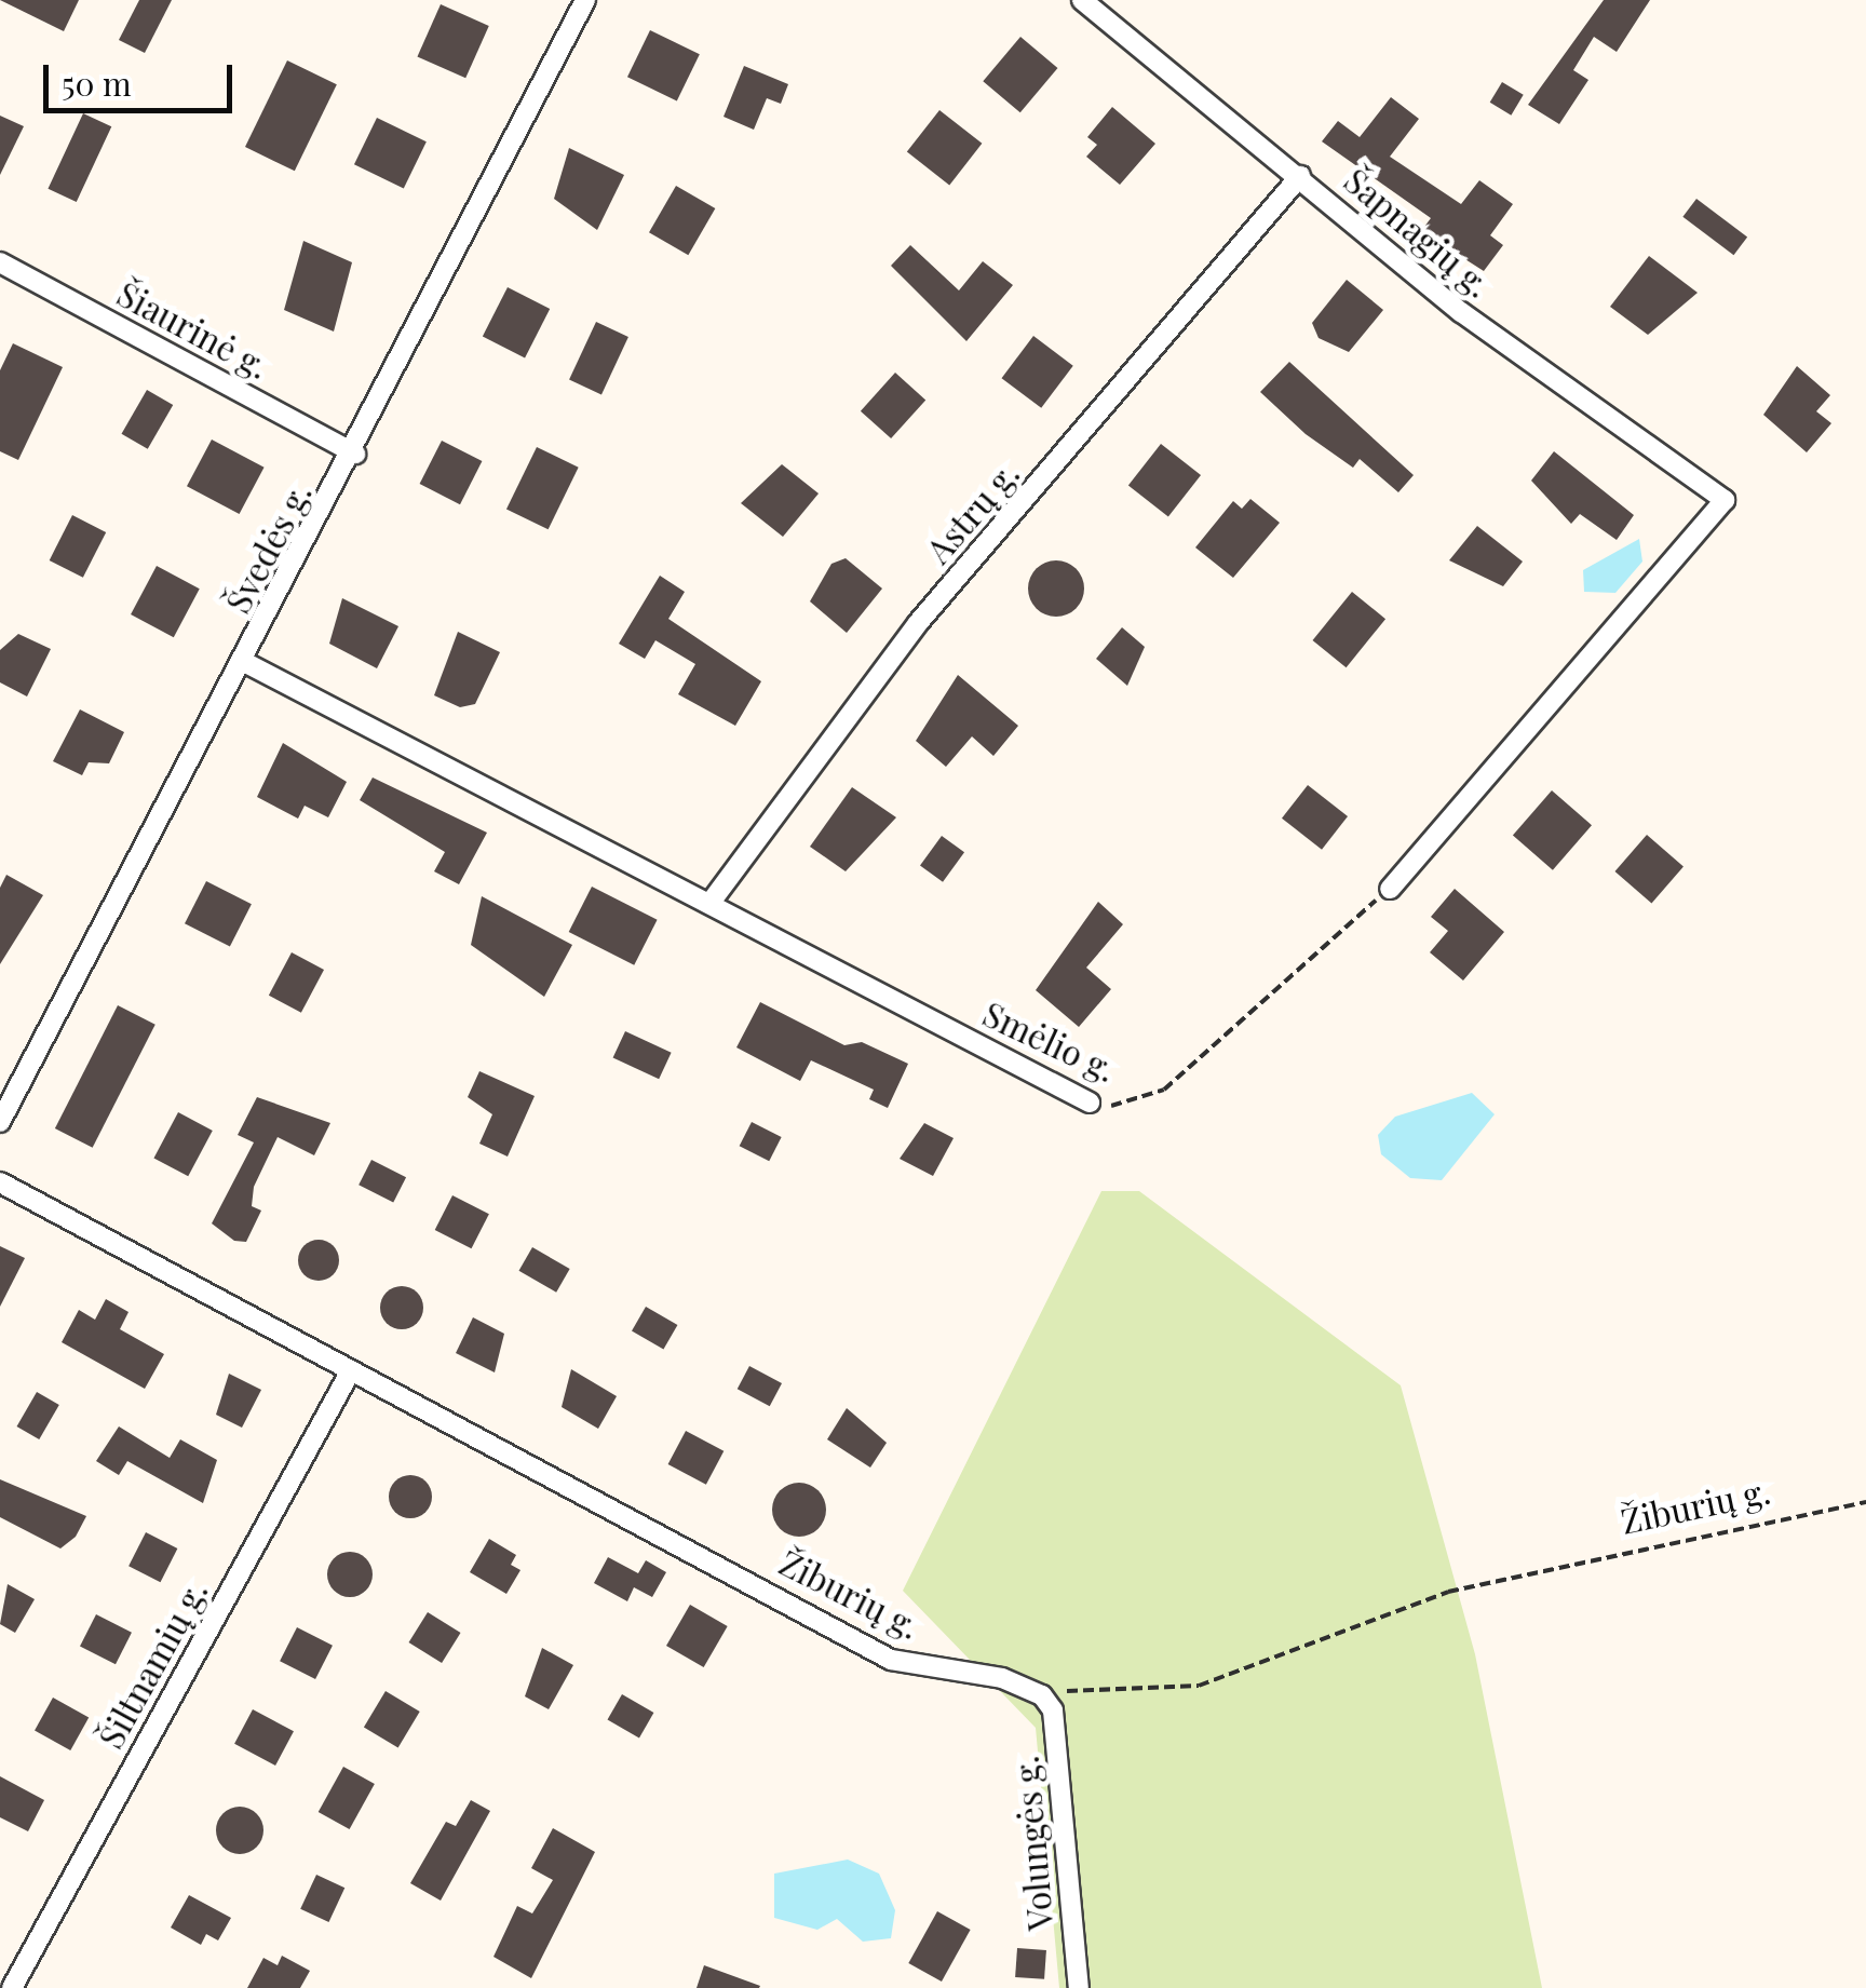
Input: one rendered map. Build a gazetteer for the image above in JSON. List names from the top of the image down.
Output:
{
  "streets": {
    "street": [
      "Šapnagių g.",
      "Šiaurinė g.",
      "Astrų g.",
      "Švedės g.",
      "Smėlio g.",
      "Žiburių g.",
      "Šiltnamių g.",
      "Volungės g."
    ]
  },
  "crossings": [
    ["Šapnagių g.", "Astrų g."],
    ["Šapnagių g.", "Smėlio g."],
    ["Šiaurinė g.", "Švedės g."],
    ["Astrų g.", "Smėlio g."],
    ["Švedės g.", "Smėlio g."],
    ["Žiburių g.", "Šiltnamių g."],
    ["Žiburių g.", "Volungės g."]
  ],
  "scale_bar": "50 m"
}
